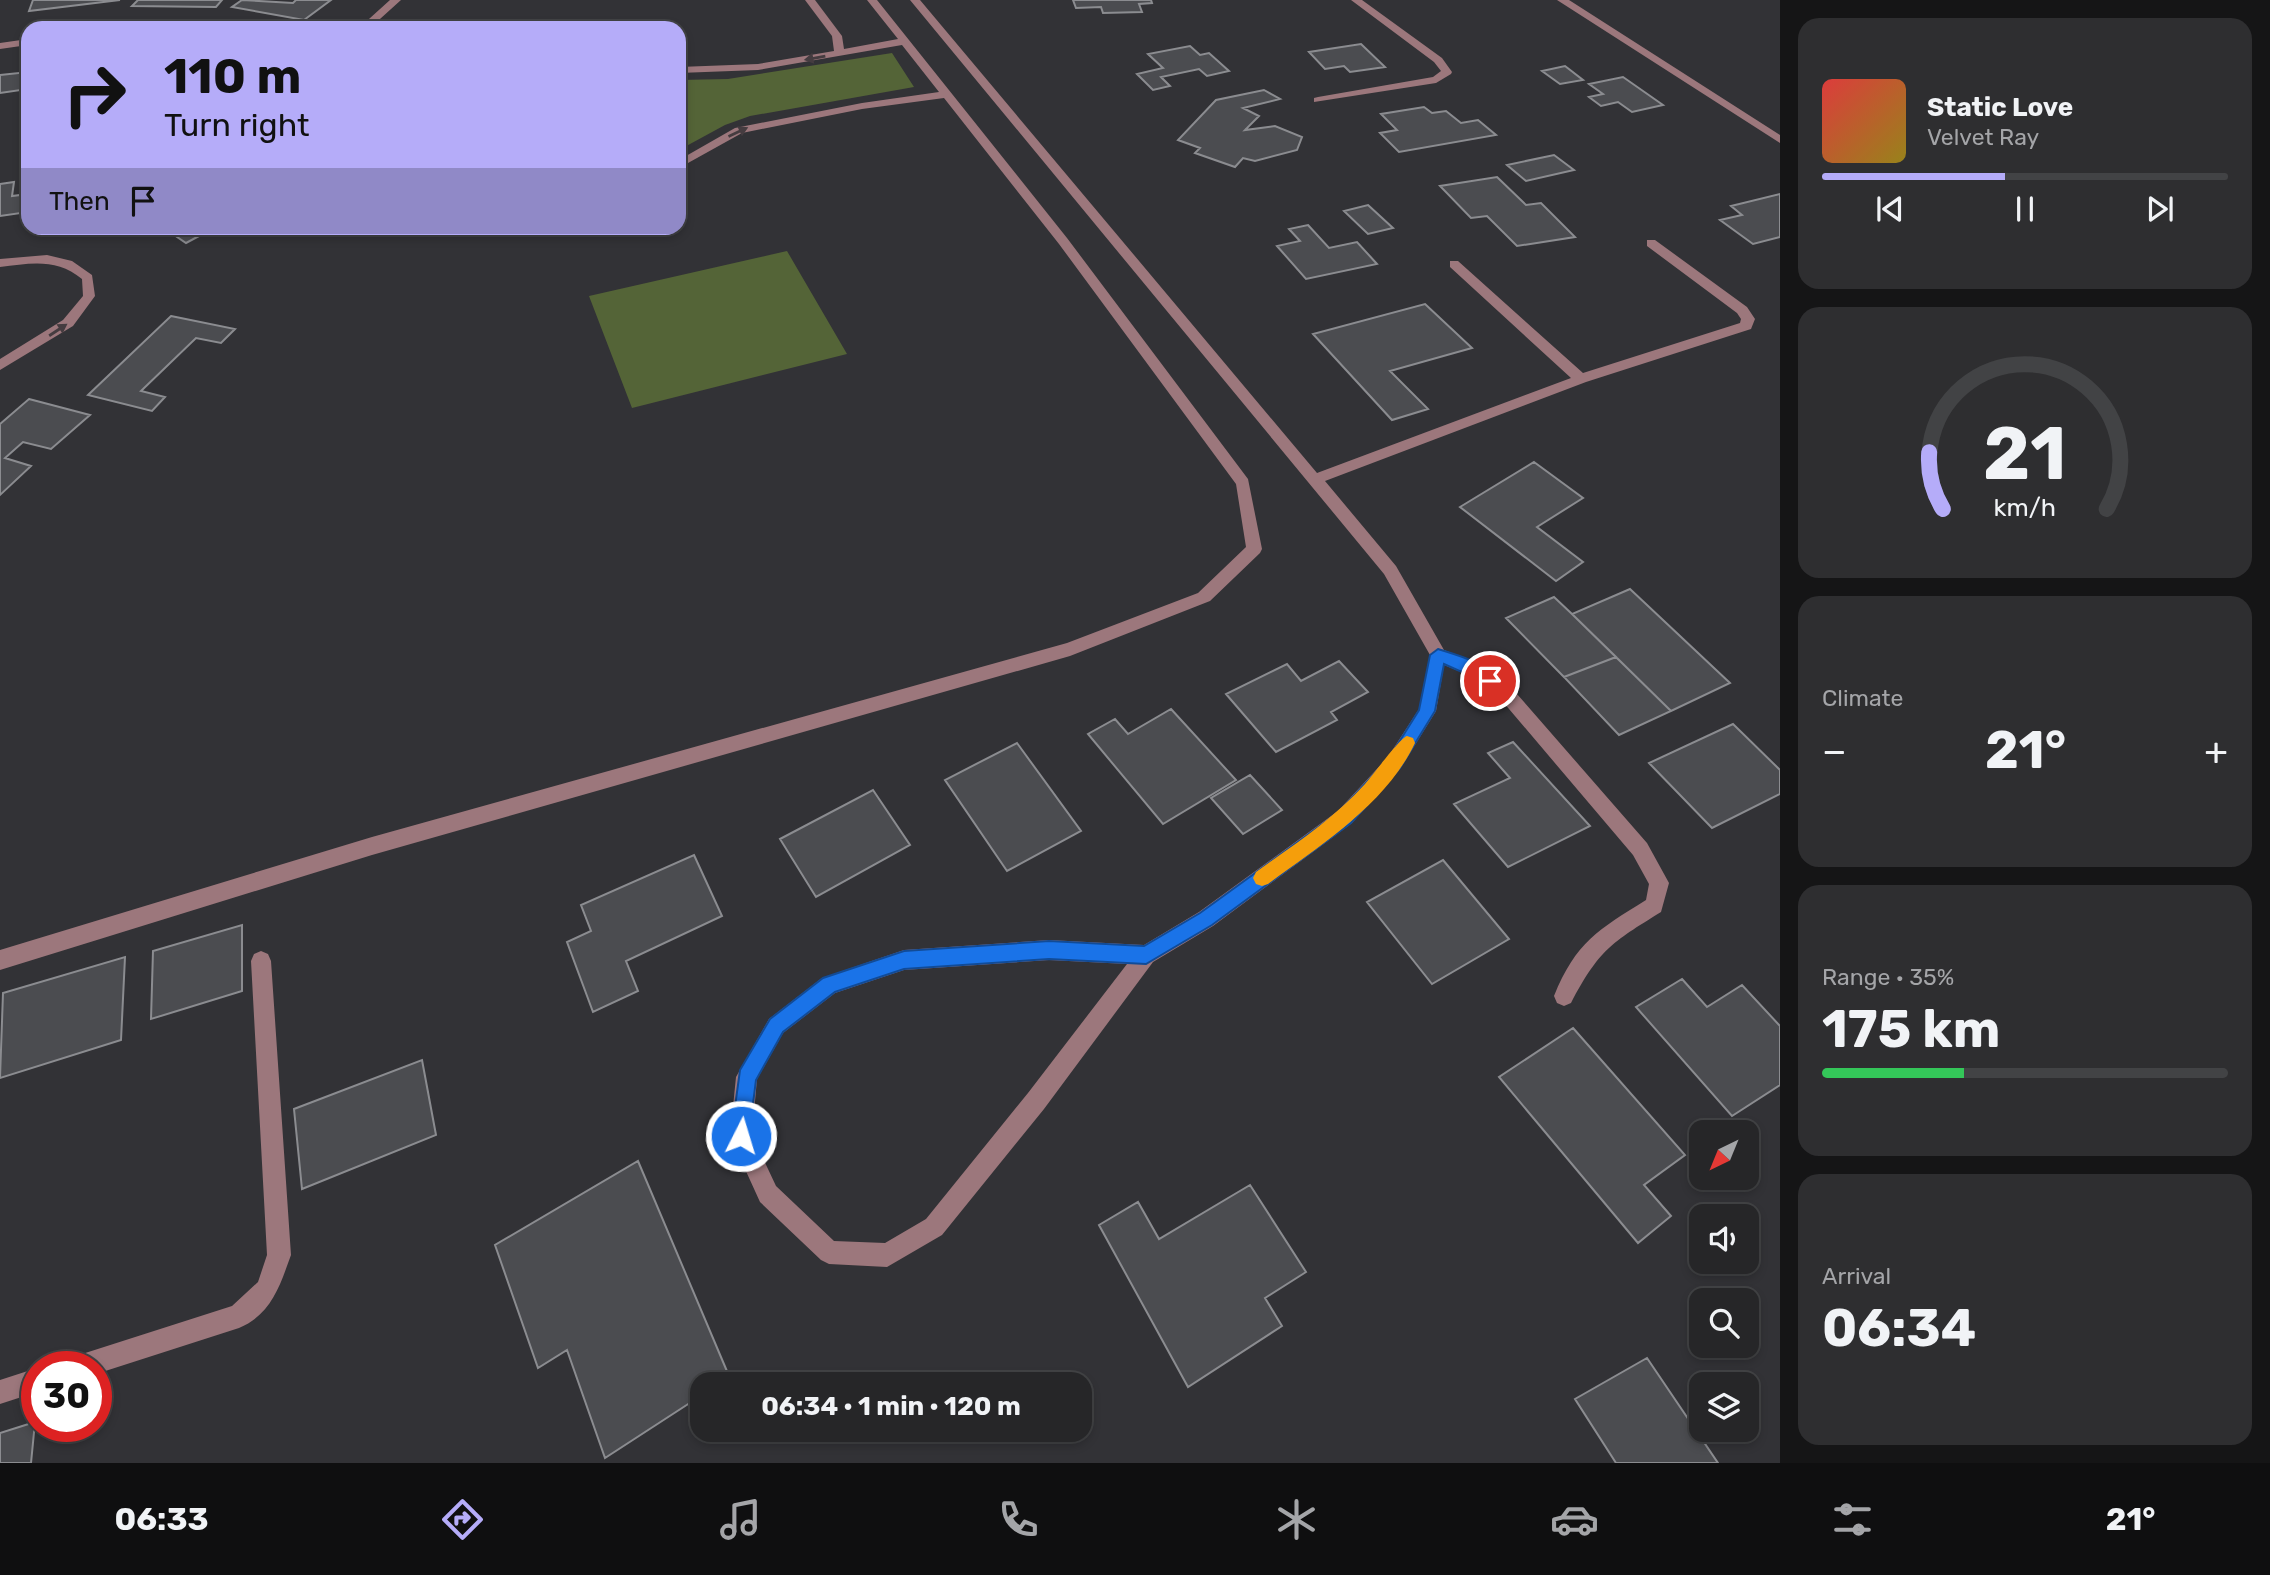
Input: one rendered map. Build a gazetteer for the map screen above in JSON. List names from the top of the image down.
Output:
{
  "north": "bottom left",
  "page": {
    "turn": ["110 m", "Turn right"],
    "song": ["Static Love", "Velvet Ray"],
    "then": "Then",
    "tile": [
      "Climate",
      ["Range · 35%", "175 km"],
      ["Arrival", "06:34"]
    ],
    "heat": ["−", "21°", "+"],
    "limit": "30",
    "trip": "06:34 · 1 min · 120 m",
    "tabs": ["06:33", "21°"],
    "gauge": ["21", "km/h"]
  }
}
